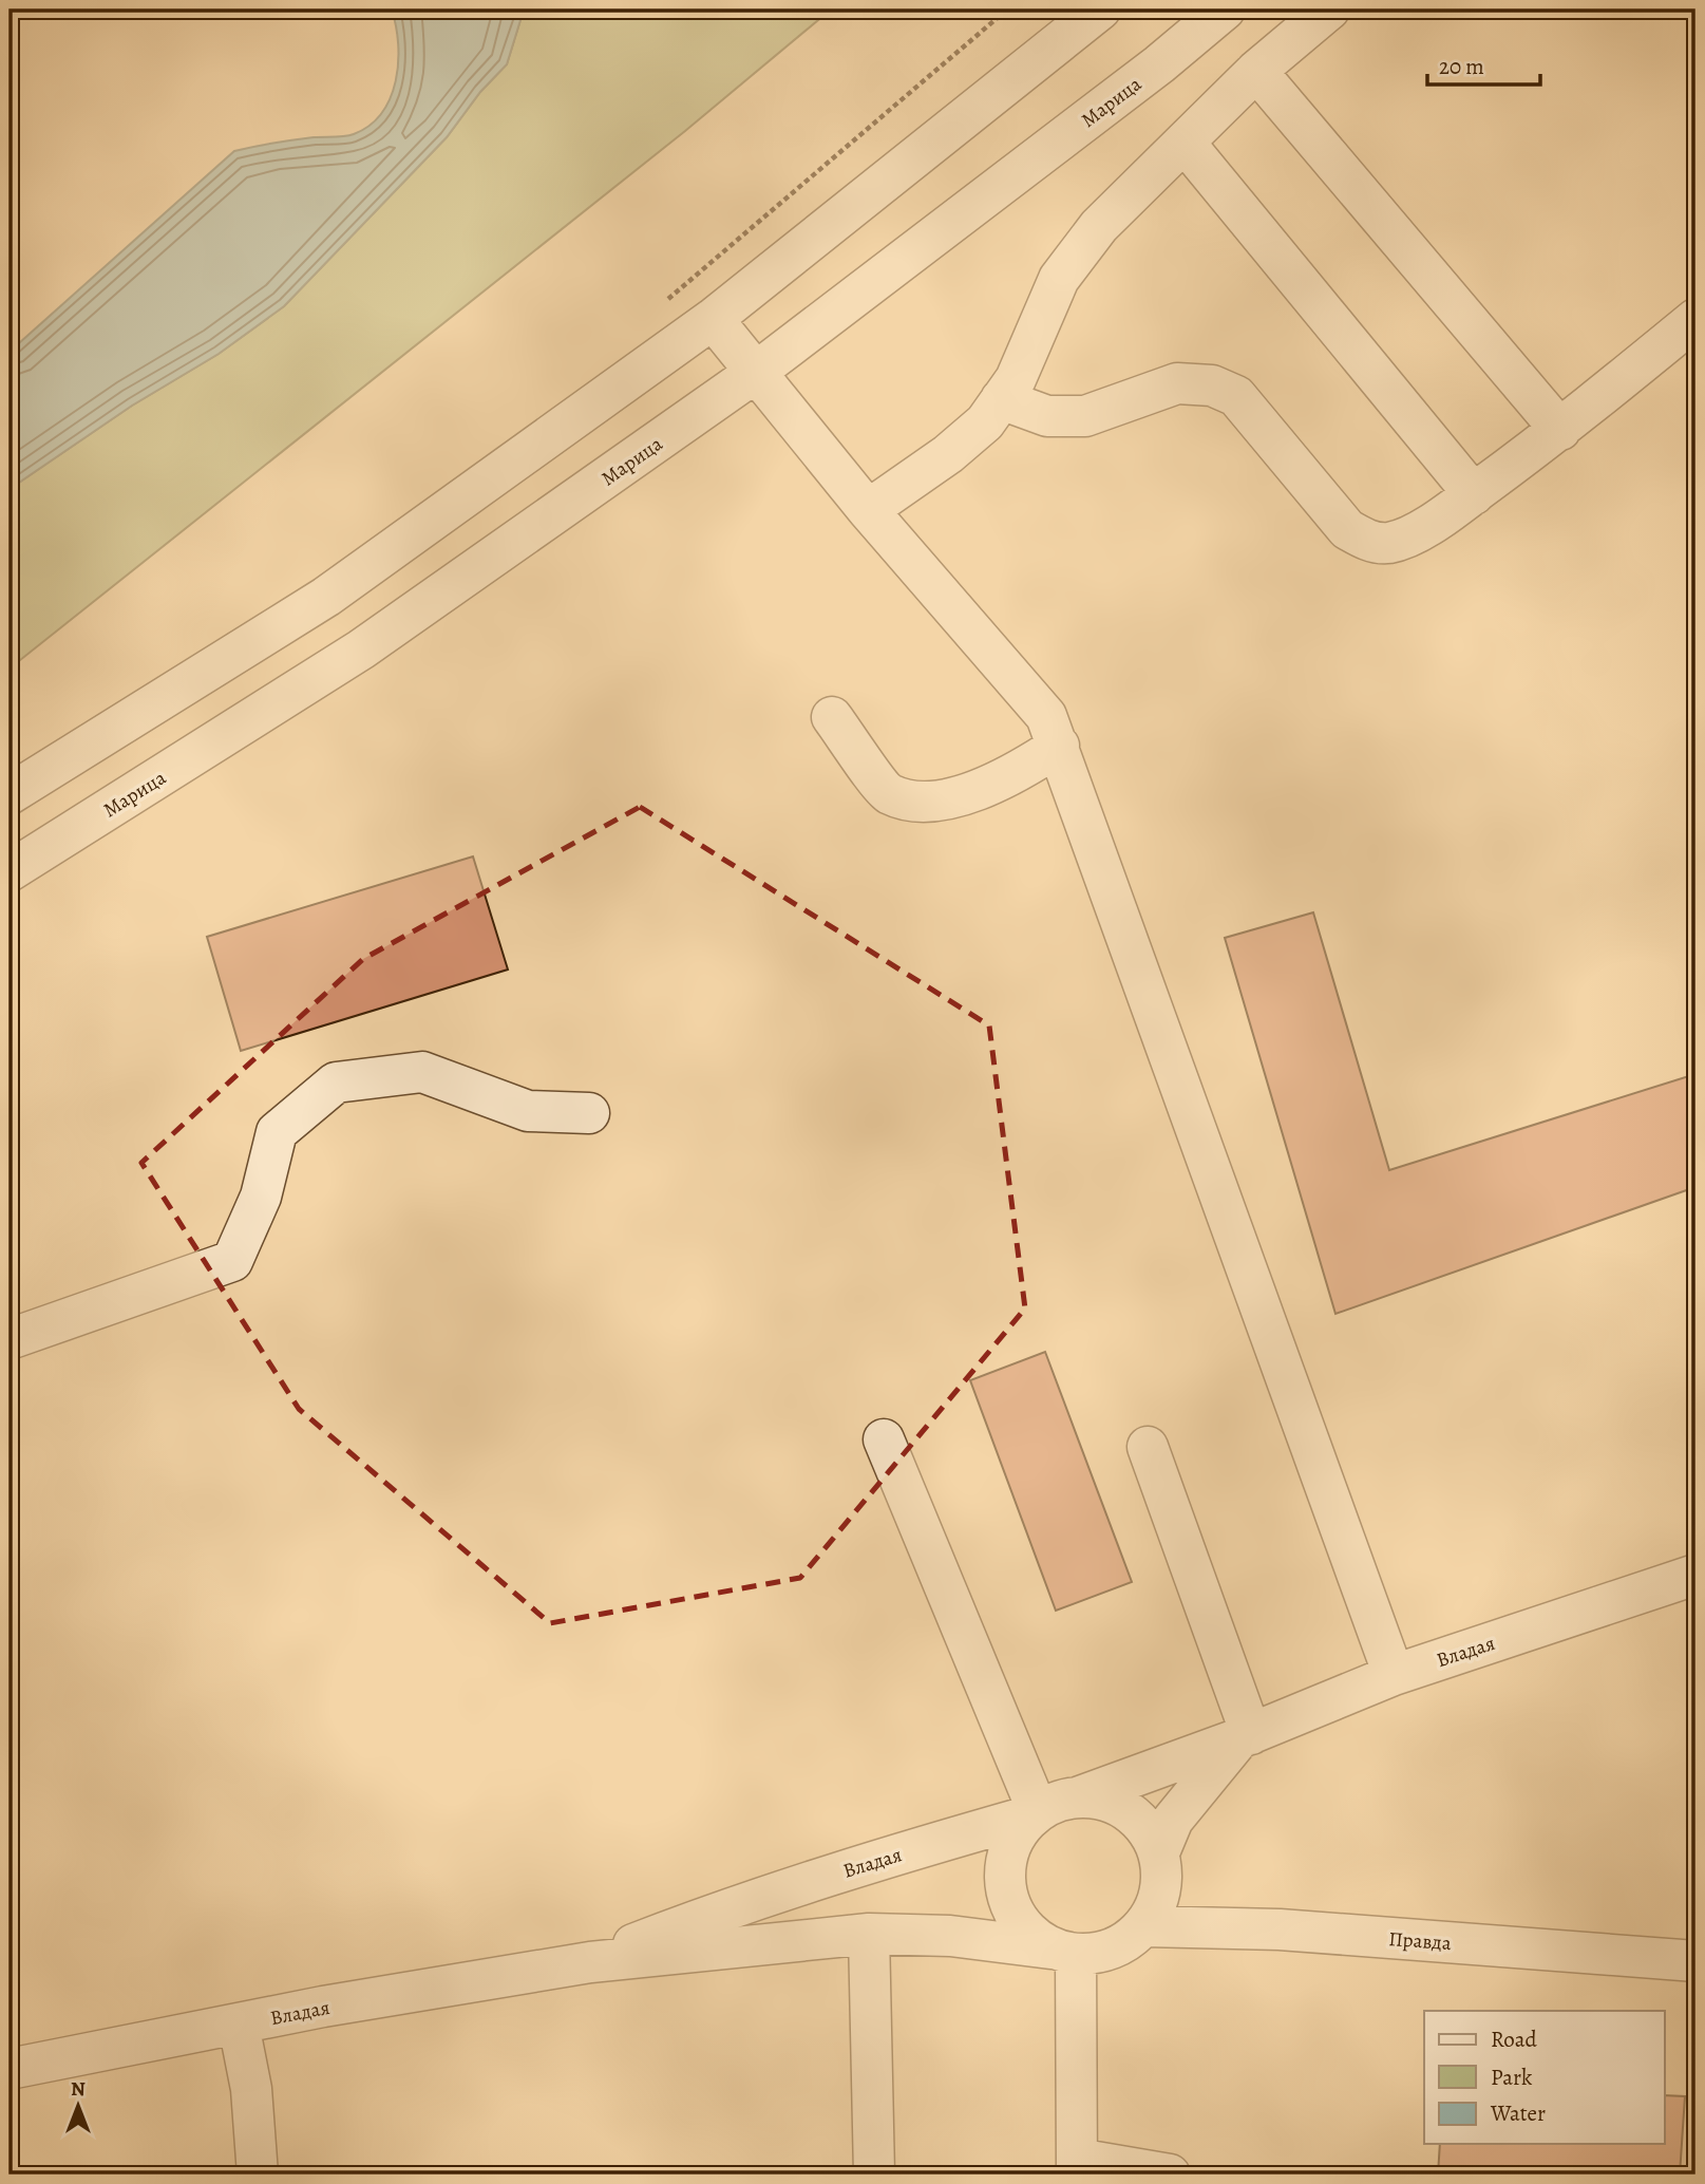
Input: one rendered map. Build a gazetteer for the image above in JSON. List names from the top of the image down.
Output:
{
  "streets": {
    "street": ["Марица", "Владая", "Правда"]
  },
  "crossings": [
    ["Владая", "Правда"]
  ],
  "legend": ["Road", "Park", "Water"],
  "scale_bar": "20 m",
  "north": "top"
}
